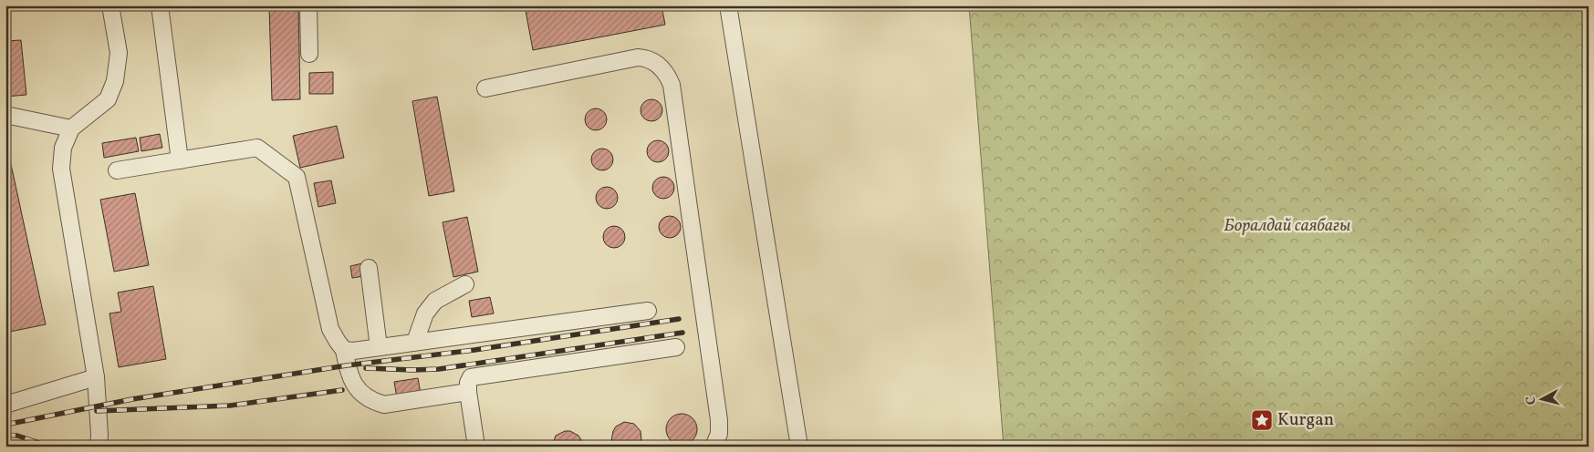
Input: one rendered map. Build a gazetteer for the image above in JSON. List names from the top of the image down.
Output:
{
  "parks": ["Боралдай саябағы"],
  "places": {
    "place": ["Kurgan"]
  },
  "north": "left"
}
